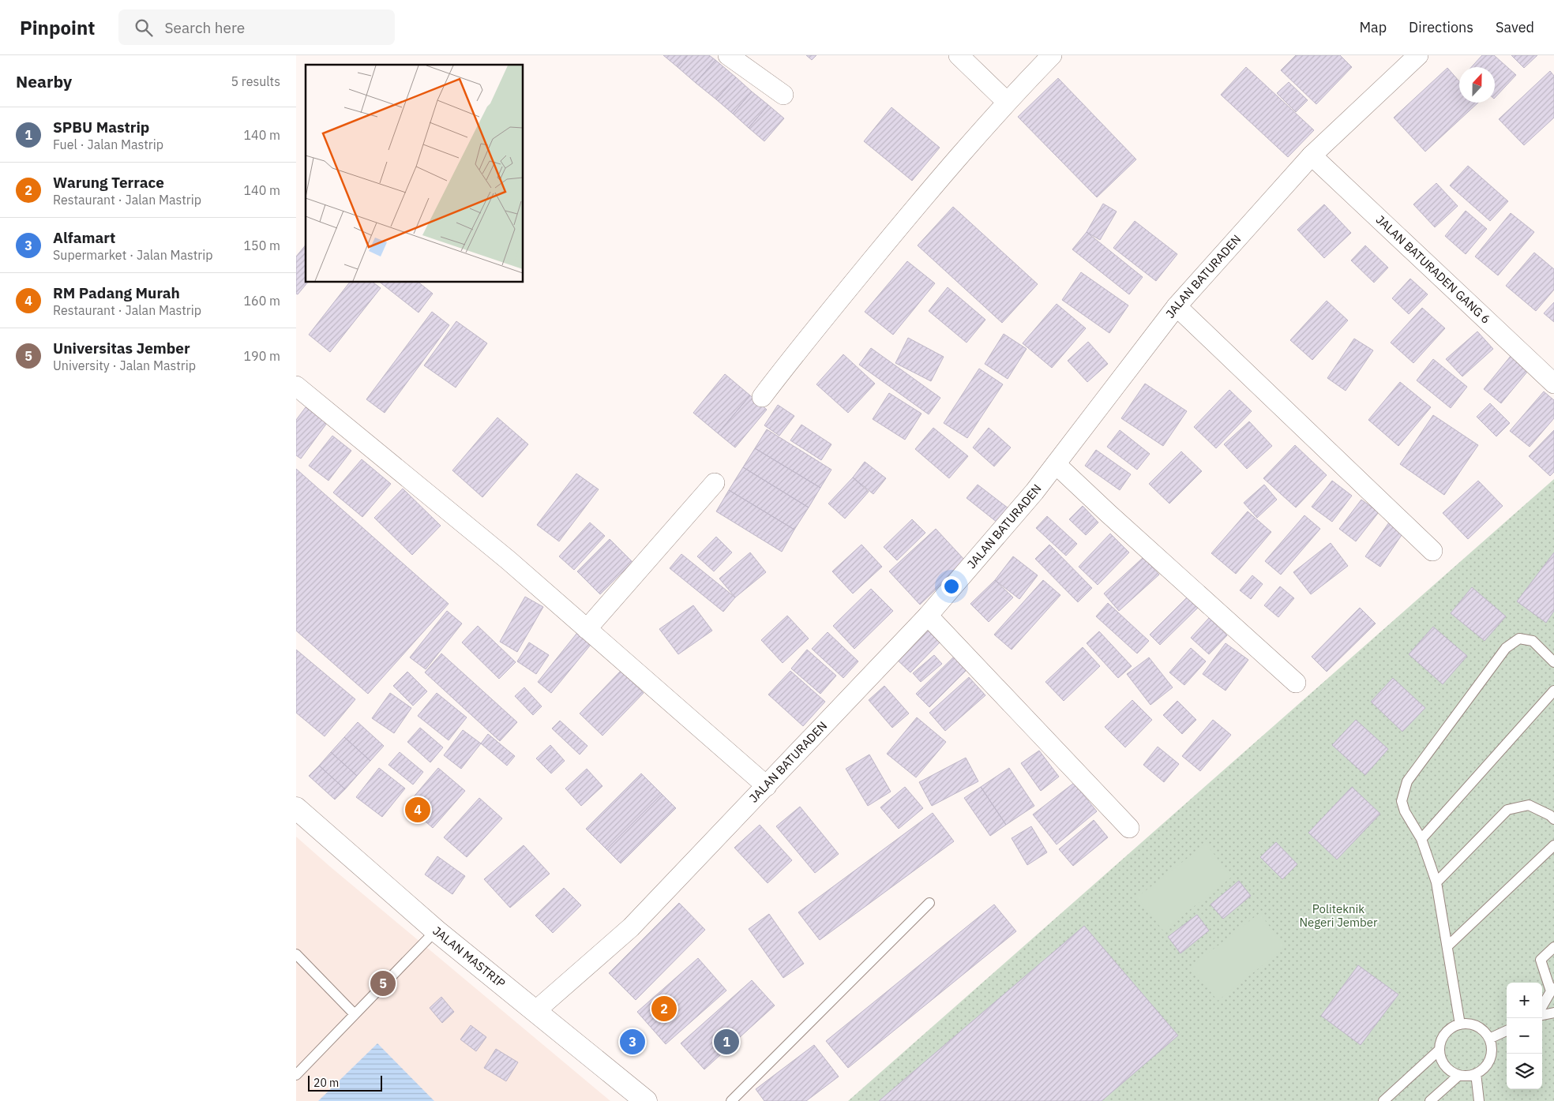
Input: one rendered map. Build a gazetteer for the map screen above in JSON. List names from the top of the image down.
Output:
{
  "streets": {
    "main road": ["JALAN MASTRIP"],
    "street": ["JALAN BATURADEN GANG 6", "JALAN BATURADEN"]
  },
  "crossings": [
    ["JALAN BATURADEN GANG 6", "JALAN BATURADEN"],
    ["JALAN BATURADEN", "JALAN MASTRIP"]
  ],
  "parks": ["Politeknik Negeri Jember"],
  "scale_bar": "20 m",
  "north": "top",
  "page": {
    "header": "Pinpoint",
    "search": "Search here",
    "nav": ["Map", "Directions", "Saved"],
    "heading": ["Nearby", "5 results"],
    "list": [
      {
        "mark": "1",
        "name": "SPBU Mastrip",
        "note": "Fuel · Jalan Mastrip",
        "value": "140 m"
      },
      {
        "mark": "2",
        "name": "Warung Terrace",
        "note": "Restaurant · Jalan Mastrip",
        "value": "140 m"
      },
      {
        "mark": "3",
        "name": "Alfamart",
        "note": "Supermarket · Jalan Mastrip",
        "value": "150 m"
      },
      {
        "mark": "4",
        "name": "RM Padang Murah",
        "note": "Restaurant · Jalan Mastrip",
        "value": "160 m"
      },
      {
        "mark": "5",
        "name": "Universitas Jember",
        "note": "University · Jalan Mastrip",
        "value": "190 m"
      }
    ],
    "pins": [
      "4",
      "5",
      "2",
      "1",
      "3"
    ],
    "map_buttons": ["+", "−"],
    "scale": "20 m"
  }
}
